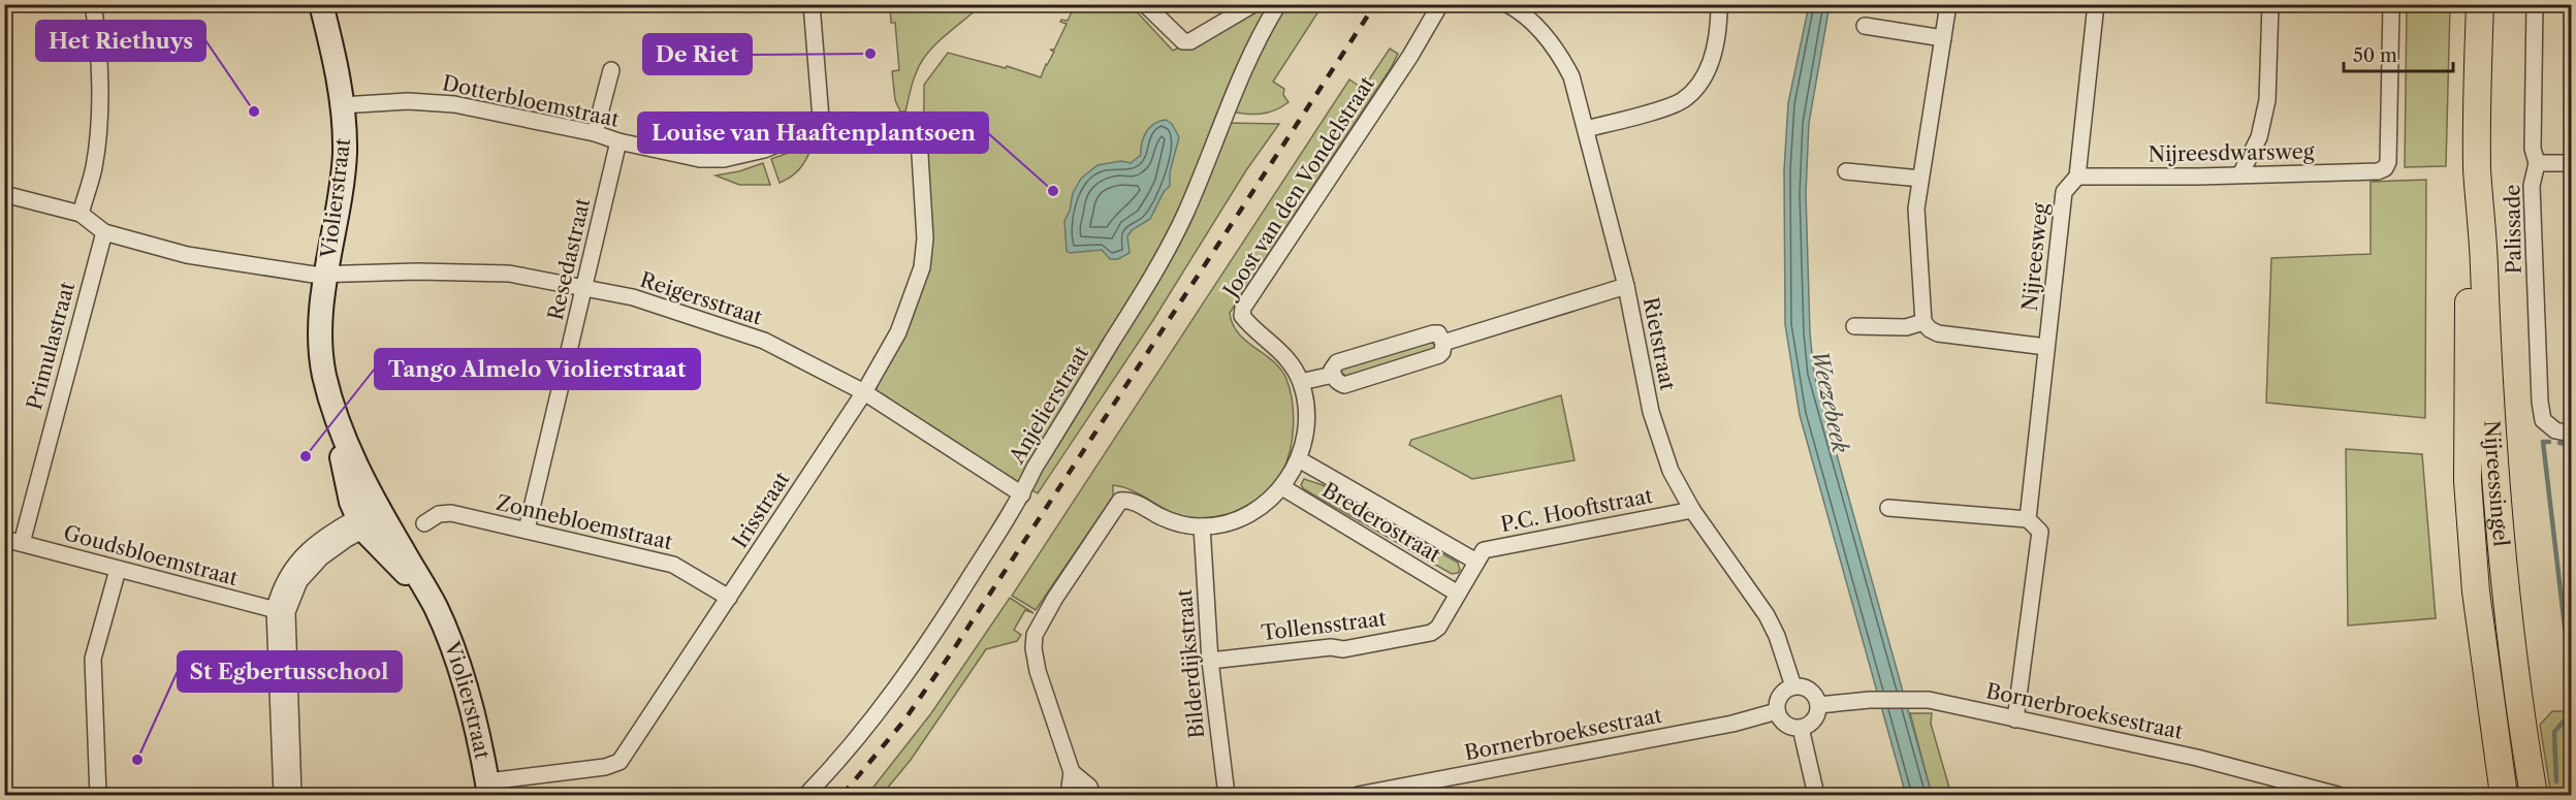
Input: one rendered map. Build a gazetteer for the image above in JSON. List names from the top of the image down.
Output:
{
  "streets": {
    "main road": ["Violierstraat", "Nijreessingel"],
    "street": [
      "Dotterbloemstraat",
      "Nijreesdwarsweg",
      "Joost van den Vondelstraat",
      "Palissade",
      "Nijreesweg",
      "Resedastraat",
      "Reigersstraat",
      "Rietstraat",
      "Primulastraat",
      "Anjelierstraat",
      "Irisstraat",
      "P.C. Hooftstraat",
      "Zonnebloemstraat",
      "Brederostraat",
      "Goudsbloemstraat",
      "Tollensstraat",
      "Bilderdijkstraat",
      "Bornerbroeksestraat"
    ]
  },
  "crossings": [
    ["Dotterbloemstraat", "Violierstraat"],
    ["Dotterbloemstraat", "Resedastraat"],
    ["Dotterbloemstraat", "Irisstraat"],
    ["Nijreesdwarsweg", "Nijreesweg"],
    ["Joost van den Vondelstraat", "Brederostraat"],
    ["Joost van den Vondelstraat", "Bilderdijkstraat"],
    ["Violierstraat", "Reigersstraat"],
    ["Violierstraat", "Irisstraat"],
    ["Nijreesweg", "Bornerbroeksestraat"],
    ["Resedastraat", "Reigersstraat"],
    ["Resedastraat", "Zonnebloemstraat"],
    ["Reigersstraat", "Primulastraat"],
    ["Reigersstraat", "Anjelierstraat"],
    ["Reigersstraat", "Irisstraat"],
    ["Rietstraat", "P.C. Hooftstraat"],
    ["Rietstraat", "Bornerbroeksestraat"],
    ["Primulastraat", "Goudsbloemstraat"],
    ["Irisstraat", "Zonnebloemstraat"],
    ["P.C. Hooftstraat", "Brederostraat"],
    ["P.C. Hooftstraat", "Tollensstraat"],
    ["Brederostraat", "Tollensstraat"],
    ["Tollensstraat", "Bilderdijkstraat"]
  ],
  "water": ["Weezebeek"],
  "places": [
    "De Riet",
    "Het Riethuys",
    "Louise van Haaftenplantsoen",
    "Tango Almelo Violierstraat",
    "St Egbertusschool"
  ],
  "scale_bar": "50 m"
}
